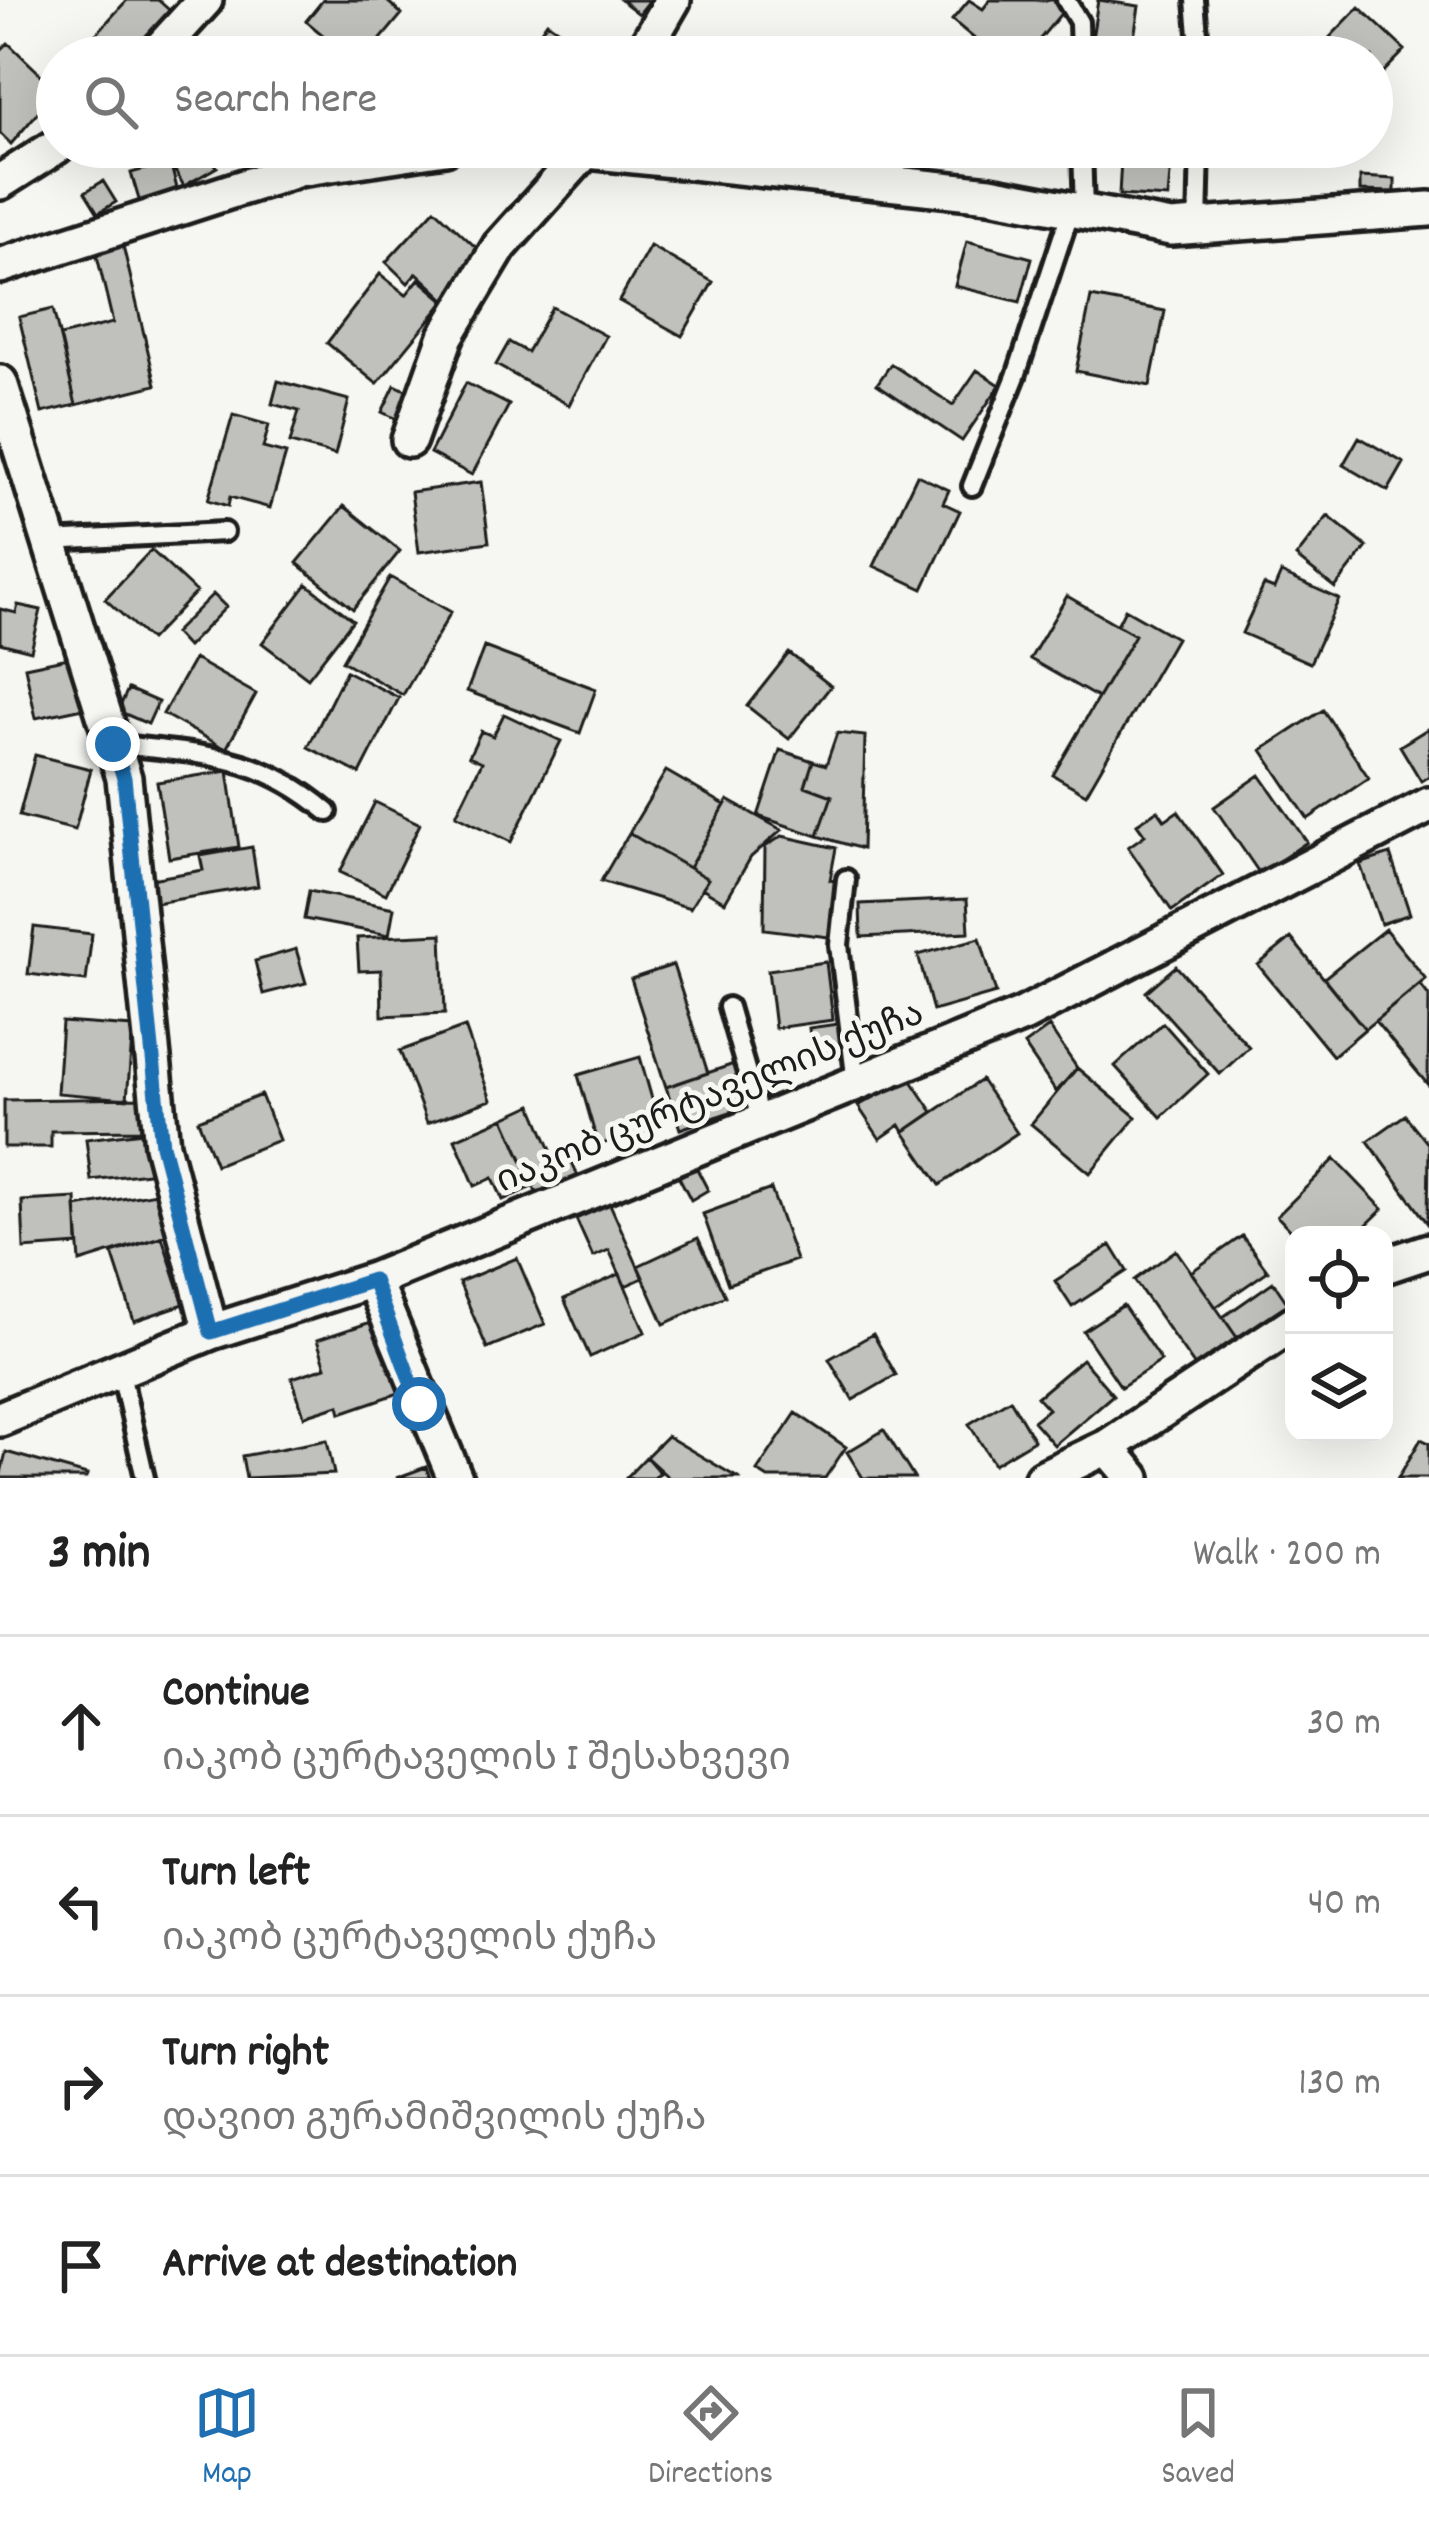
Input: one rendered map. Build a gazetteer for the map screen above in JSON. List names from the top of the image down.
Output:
{
  "streets": {
    "street": ["იაკობ ცურტაველის ქუჩა"]
  },
  "page": {
    "search": "Search here",
    "heading": ["3 min", "Walk · 200 m"],
    "list": [
      ["Continue", "იაკობ ცურტაველის I შესახვევი", "30 m"],
      ["Turn left", "იაკობ ცურტაველის ქუჩა", "40 m"],
      ["Turn right", "დავით გურამიშვილის ქუჩა", "130 m"],
      "Arrive at destination"
    ],
    "nav": ["Map", "Directions", "Saved"]
  }
}
